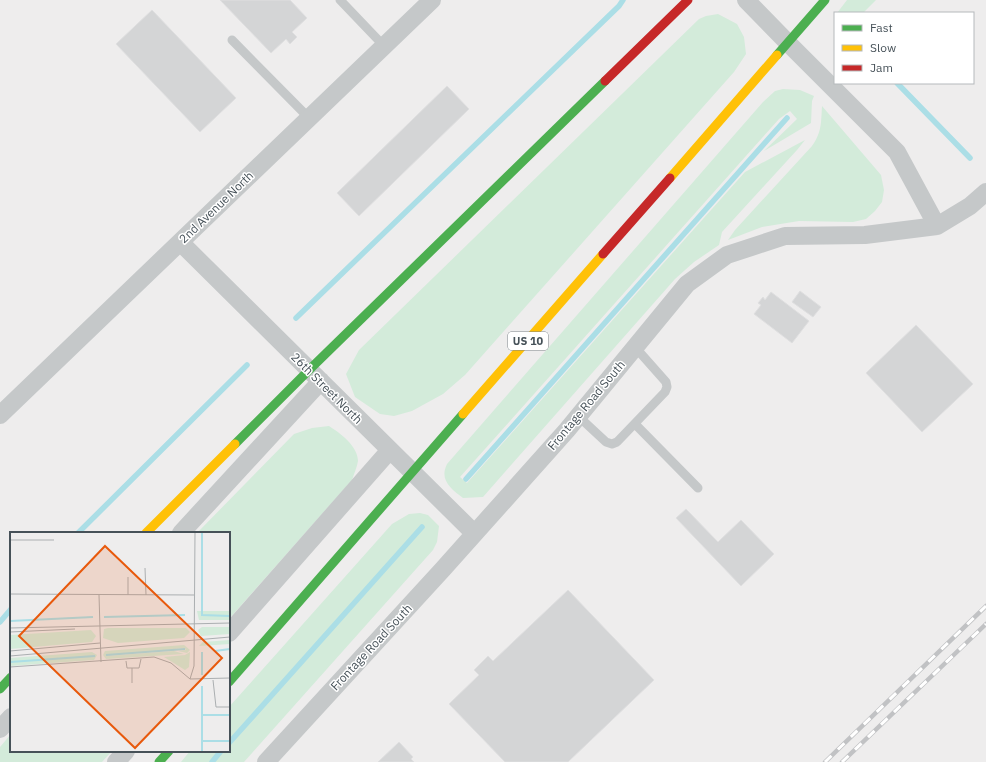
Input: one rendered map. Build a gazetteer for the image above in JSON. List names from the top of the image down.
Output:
{
  "streets": {
    "main road": ["US 10"],
    "street": ["2nd Avenue North", "26th Street North", "Frontage Road South"]
  },
  "crossings": [
    ["2nd Avenue North", "26th Street North"],
    ["US 10", "26th Street North"],
    ["26th Street North", "Frontage Road South"]
  ],
  "legend": ["Fast", "Slow", "Jam"]
}
